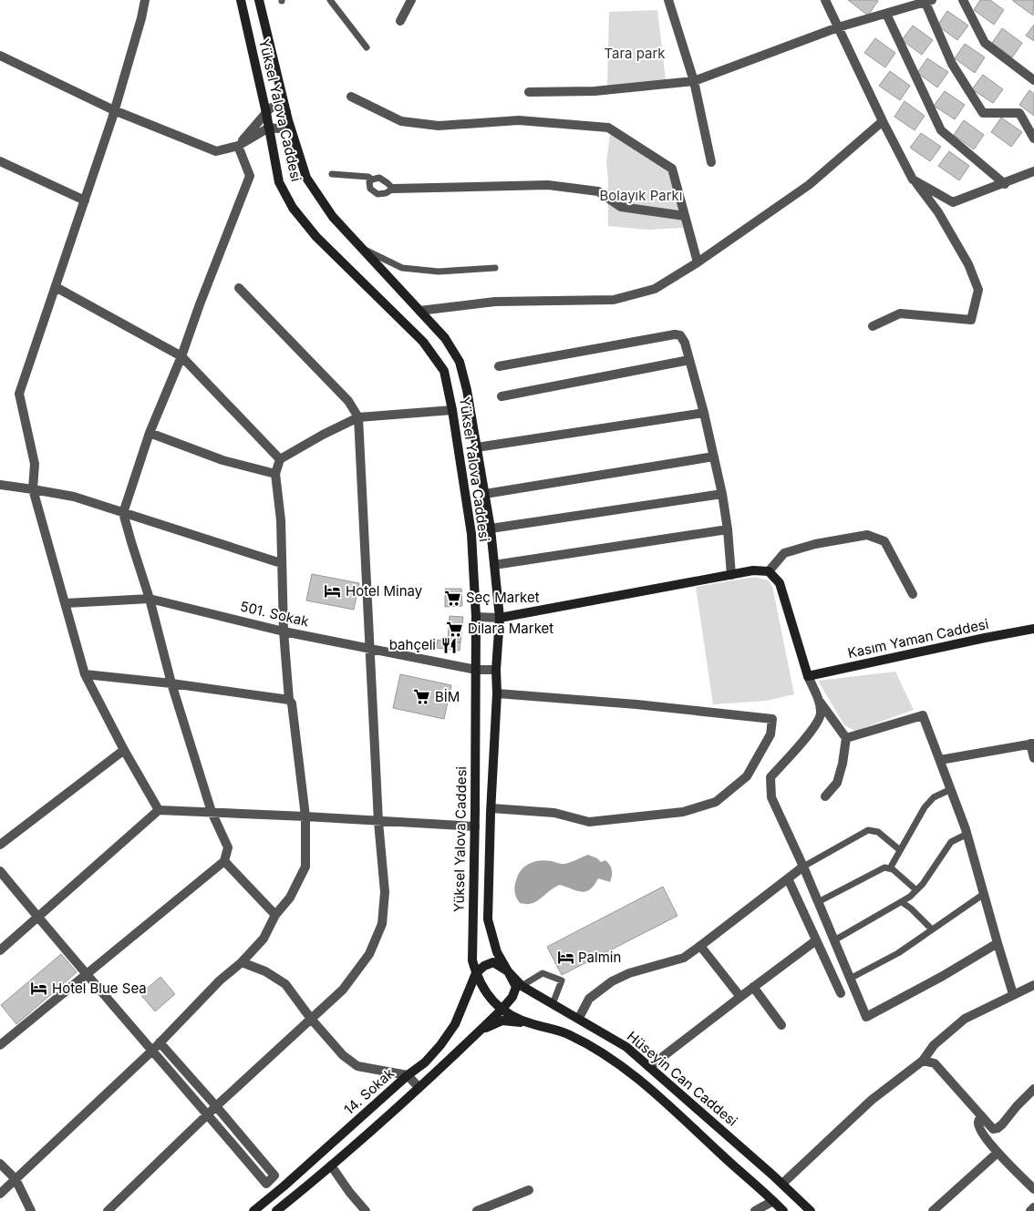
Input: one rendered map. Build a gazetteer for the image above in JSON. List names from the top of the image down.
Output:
{
  "streets": {
    "main road": [
      "Yüksel Yalova Caddesi",
      "Kasım Yaman Caddesi",
      "Hüseyin Can Caddesi",
      "14. Sokak"
    ],
    "street": ["501. Sokak"]
  },
  "crossings": [
    ["Yüksel Yalova Caddesi", "501. Sokak"],
    ["Yüksel Yalova Caddesi", "Hüseyin Can Caddesi"],
    ["Yüksel Yalova Caddesi", "14. Sokak"],
    ["Hüseyin Can Caddesi", "14. Sokak"]
  ],
  "parks": ["Tara park", "Bolayık Parkı"],
  "places": {
    "hotel": ["Hotel Minay", "Palmin", "Hotel Blue Sea"],
    "supermarket": ["Seç Market", "Dilara Market", "BİM"],
    "restaurant": ["bahçeli"]
  }
}
